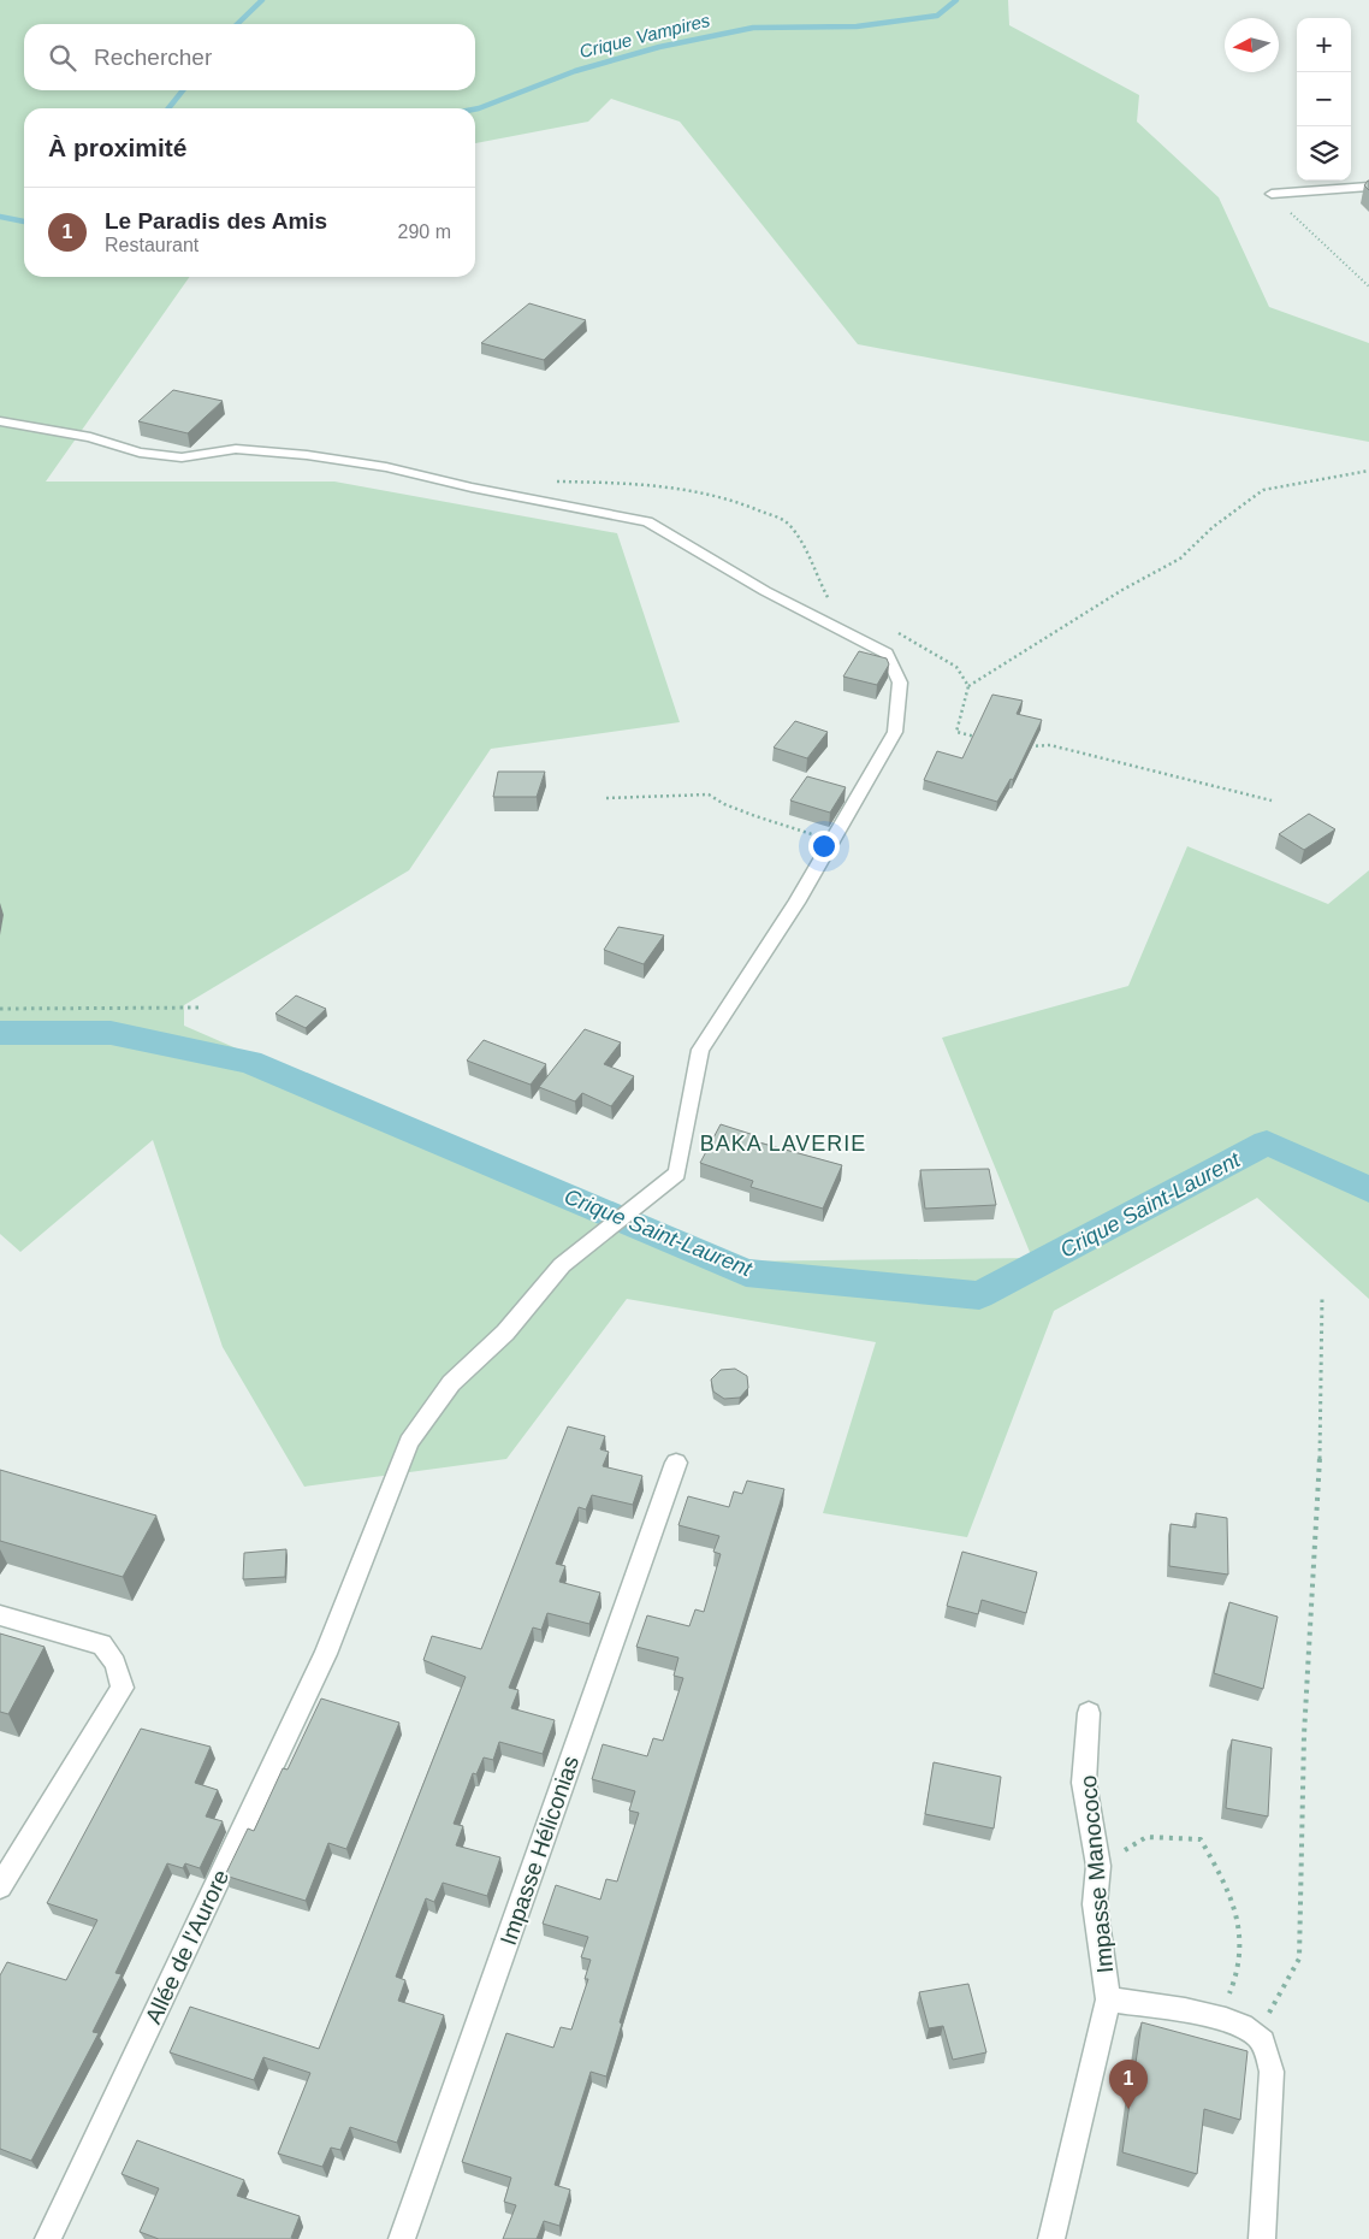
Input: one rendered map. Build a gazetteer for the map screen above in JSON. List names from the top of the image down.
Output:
{
  "streets": {
    "street": ["Impasse Héliconias", "Impasse Manococo", "Allée de l'Aurore"]
  },
  "districts": ["BAKA LAVERIE"],
  "water": ["Crique Vampires", "Crique Saint-Laurent"],
  "north": "left",
  "page": {
    "map_buttons": ["+", "−"],
    "search": "Rechercher",
    "heading": "À proximité",
    "list": [
      {
        "mark": "1",
        "name": "Le Paradis des Amis",
        "note": "Restaurant",
        "value": "290 m"
      }
    ],
    "pins": "1"
  }
}
